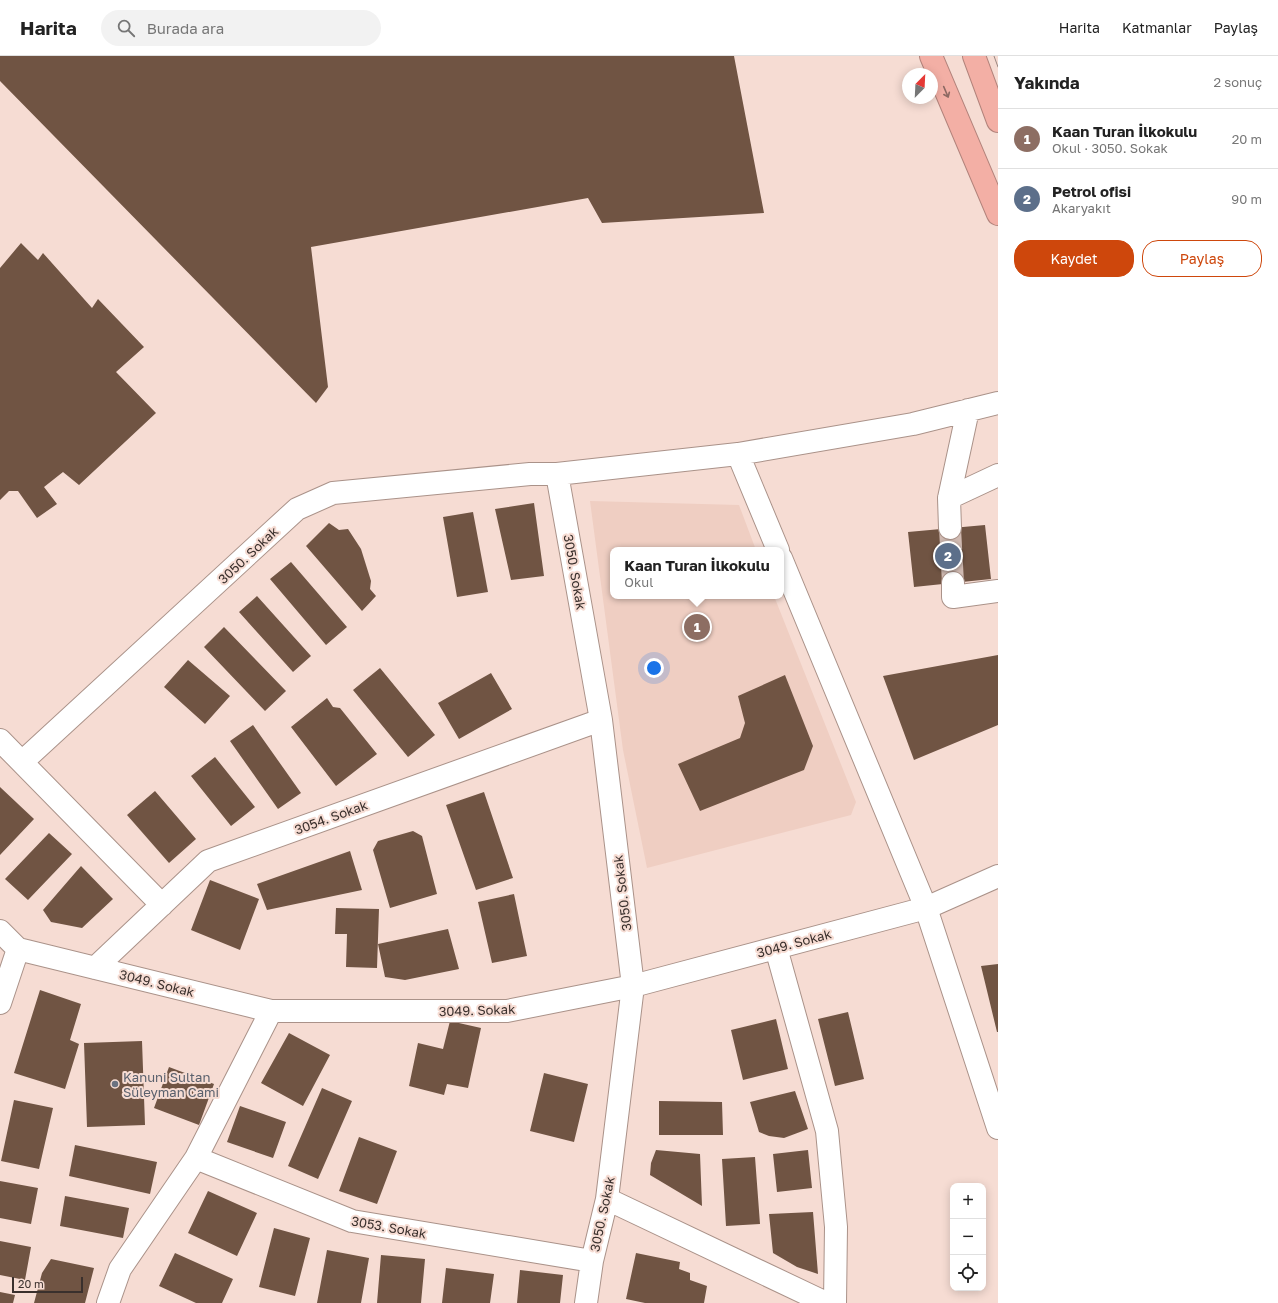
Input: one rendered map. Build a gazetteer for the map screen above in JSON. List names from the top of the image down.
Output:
{
  "streets": {
    "street": [
      "3050. Sokak",
      "3054. Sokak",
      "3049. Sokak",
      "3053. Sokak"
    ]
  },
  "crossings": [
    ["3050. Sokak", "3054. Sokak"],
    ["3050. Sokak", "3049. Sokak"],
    ["3050. Sokak", "3053. Sokak"],
    ["3054. Sokak", "3049. Sokak"]
  ],
  "places": ["Kanuni Sultan Süleyman Cami"],
  "scale_bar": "20 m",
  "north": "top right",
  "page": {
    "header": "Harita",
    "search": "Burada ara",
    "nav": ["Harita", "Katmanlar", "Paylaş"],
    "heading": ["Yakında", "2 sonuç"],
    "list": [
      {
        "mark": "1",
        "name": "Kaan Turan İlkokulu",
        "note": "Okul · 3050. Sokak",
        "value": "20 m"
      },
      {
        "mark": "2",
        "name": "Petrol ofisi",
        "note": "Akaryakıt",
        "value": "90 m"
      }
    ],
    "buttons": ["Kaydet", "Paylaş"],
    "pins": ["2", "1"],
    "popup": ["Kaan Turan İlkokulu", "Okul"],
    "map_buttons": ["+", "−"],
    "scale": "20 m"
  }
}
